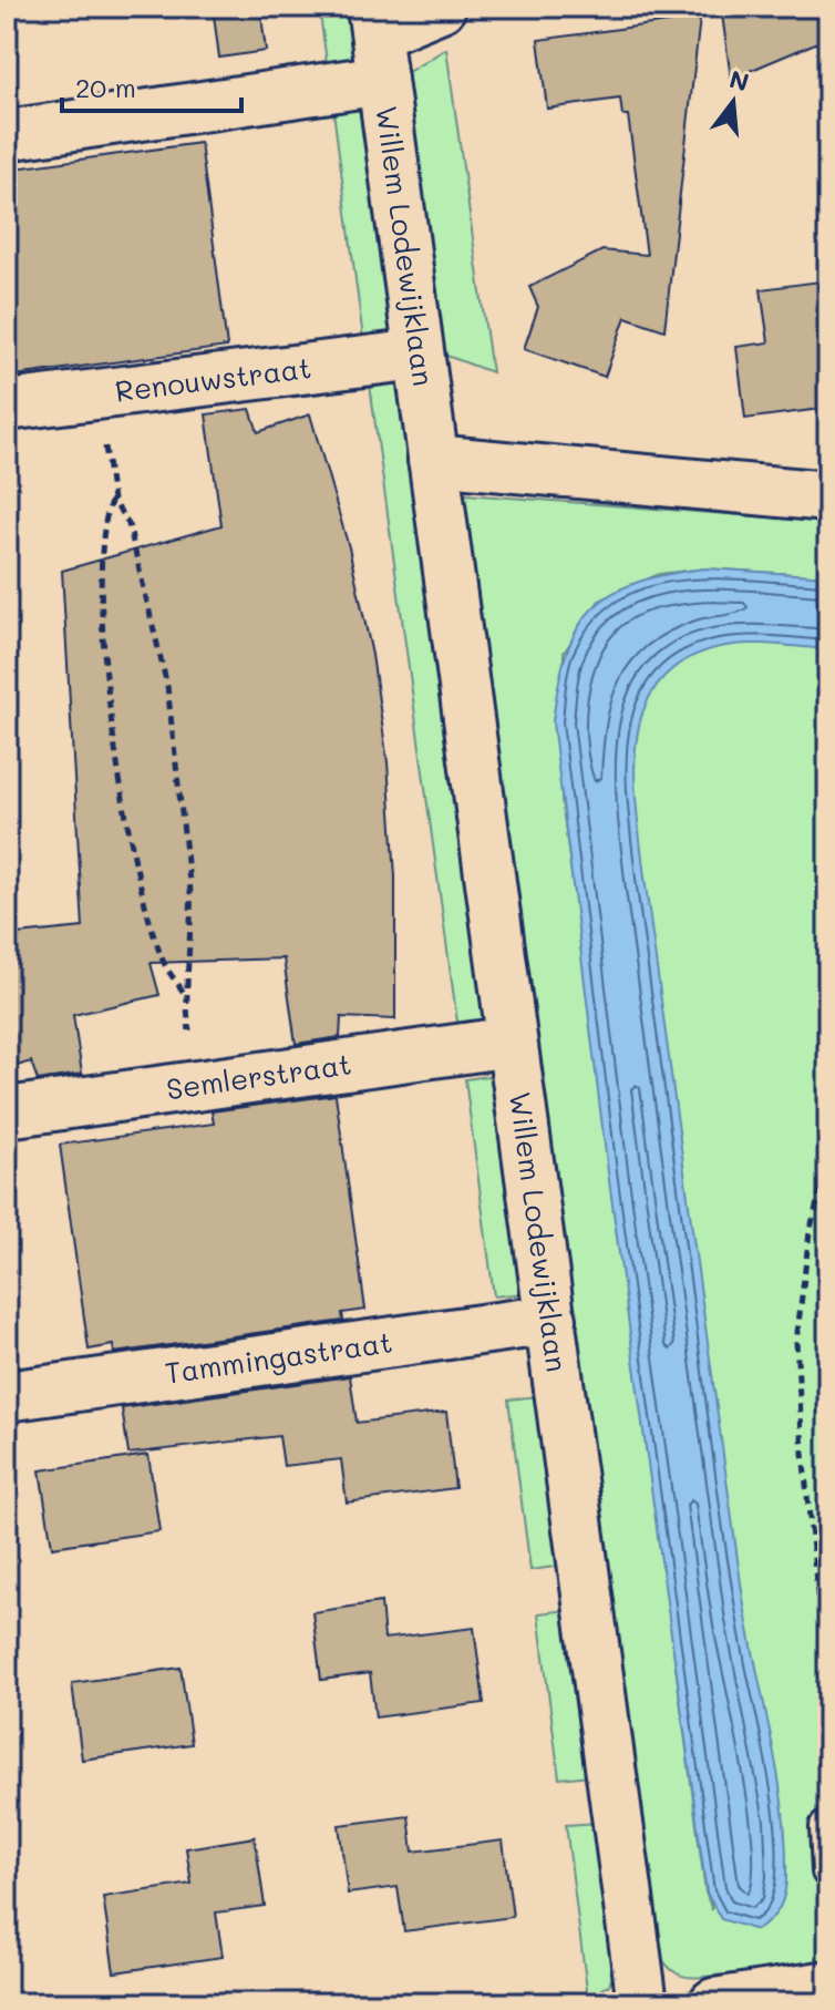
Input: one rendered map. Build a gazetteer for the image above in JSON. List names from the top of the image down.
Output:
{
  "streets": {
    "street": [
      "Willem Lodewijklaan",
      "Renouwstraat",
      "Semlerstraat",
      "Tammingastraat"
    ]
  },
  "crossings": [
    ["Willem Lodewijklaan", "Renouwstraat"],
    ["Willem Lodewijklaan", "Semlerstraat"],
    ["Willem Lodewijklaan", "Tammingastraat"]
  ],
  "scale_bar": "20 m",
  "north": "top"
}
